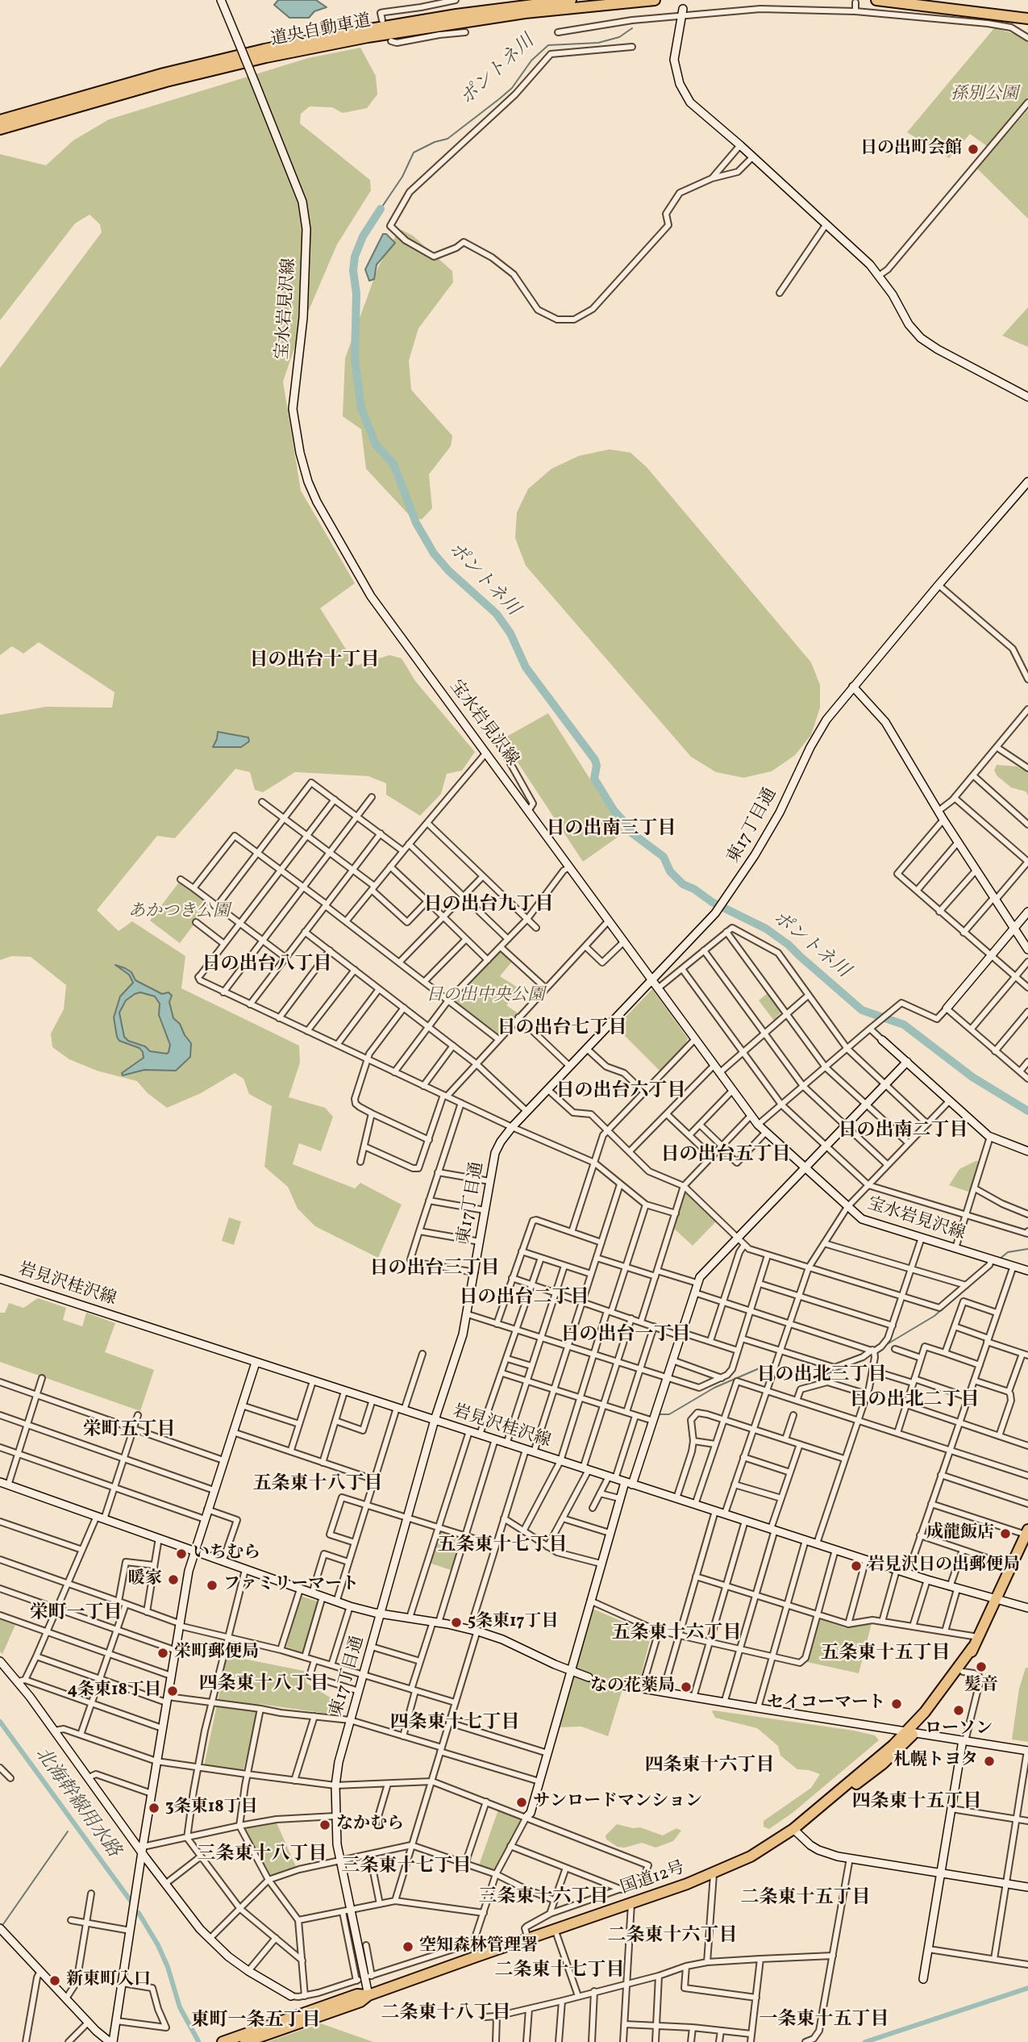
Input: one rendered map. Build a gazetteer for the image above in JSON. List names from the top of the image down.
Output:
{
  "streets": {
    "highway": ["道央自動車道", "国道12号"],
    "street": ["宝水岩見沢線", "東17丁目通", "岩見沢桂沢線"]
  },
  "crossings": [
    ["宝水岩見沢線", "東17丁目通"],
    ["東17丁目通", "岩見沢桂沢線"],
    ["東17丁目通", "国道12号"]
  ],
  "districts": [
    "日の出台十丁目",
    "日の出南三丁目",
    "日の出台九丁目",
    "日の出台八丁目",
    "日の出台七丁目",
    "日の出台六丁目",
    "日の出南二丁目",
    "日の出台五丁目",
    "日の出台三丁目",
    "日の出台二丁目",
    "日の出台一丁目",
    "日の出北三丁目",
    "日の出北二丁目",
    "栄町五丁目",
    "五条東十八丁目",
    "五条東十七丁目",
    "栄町一丁目",
    "五条東十六丁目",
    "五条東十五丁目",
    "四条東十八丁目",
    "四条東十七丁目",
    "四条東十六丁目",
    "四条東十五丁目",
    "三条東十八丁目",
    "三条東十七丁目",
    "三条東十六丁目",
    "二条東十五丁目",
    "二条東十六丁目",
    "二条東十七丁目",
    "二条東十八丁目",
    "一条東十五丁目",
    "東町一条五丁目"
  ],
  "water": ["ポントネ川", "北海幹線用水路"],
  "parks": ["孫別公園", "あかつき公園", "日の出中央公園"],
  "places": [
    "日の出町会館",
    "成龍飯店",
    "いちむら",
    "岩見沢日の出郵便局",
    "暖家",
    "ファミリーマート",
    "5条東17丁目",
    "栄町郵便局",
    "髪音",
    "なの花薬局",
    "4条東18丁目",
    "セイコーマート",
    "ローソン",
    "札幌トヨタ",
    "サンロードマンション",
    "3条東18丁目",
    "なかむら",
    "空知森林管理署",
    "新東町入口"
  ]
}
